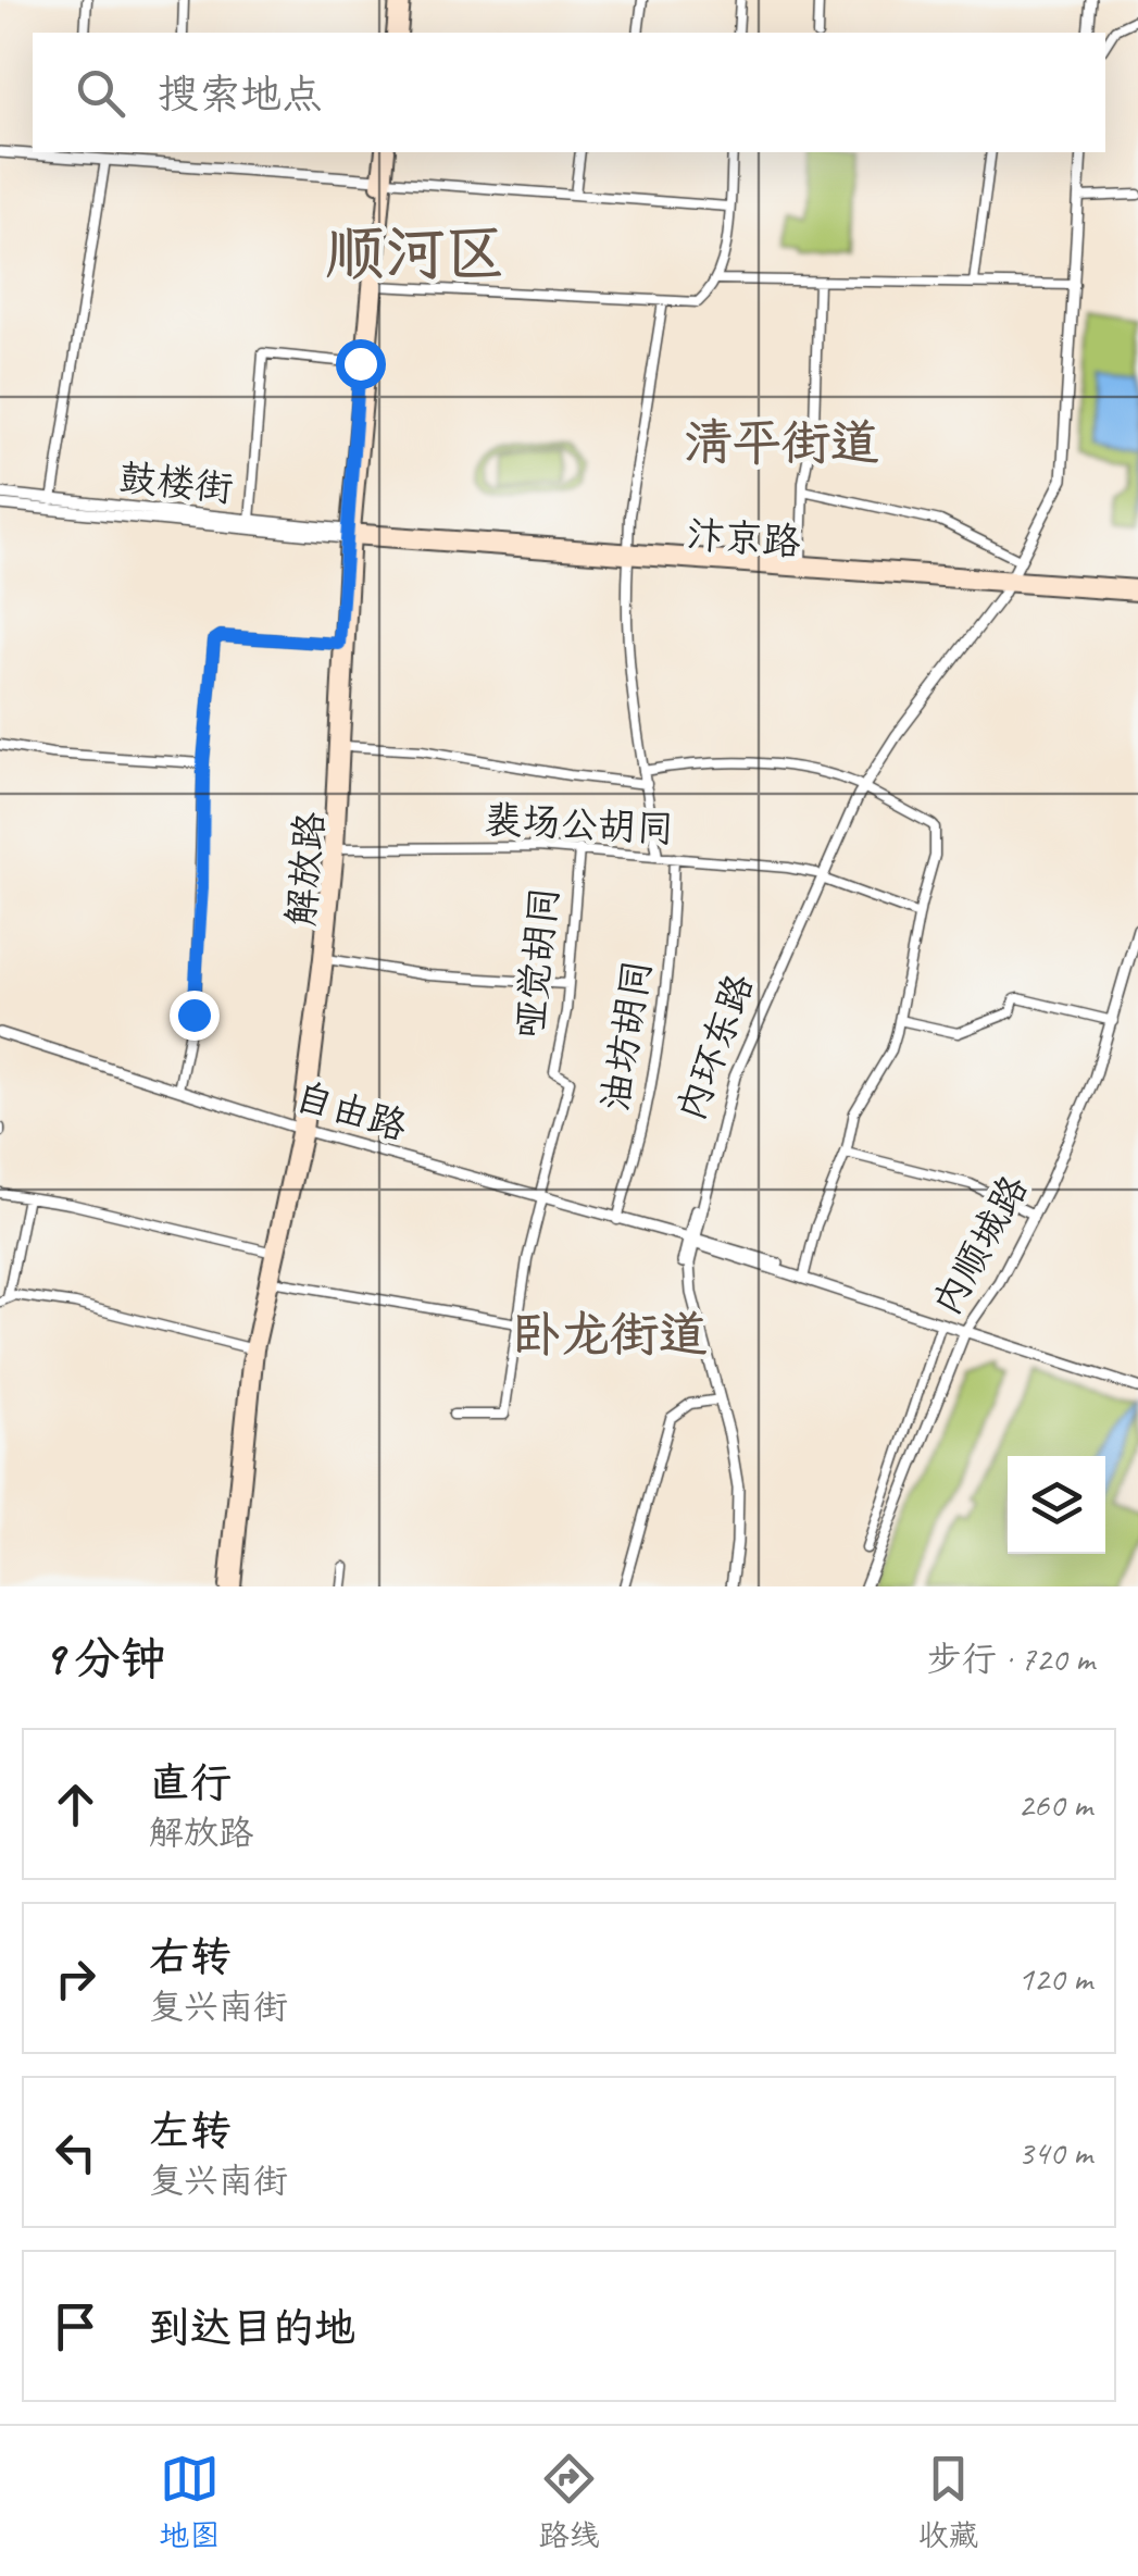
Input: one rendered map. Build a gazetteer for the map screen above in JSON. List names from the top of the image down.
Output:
{
  "streets": {
    "main road": ["汴京路", "解放路"],
    "street": [
      "鼓楼街",
      "裴场公胡同",
      "哑觉胡同",
      "油坊胡同",
      "内环东路",
      "自由路",
      "内顺城路"
    ]
  },
  "crossings": [
    ["鼓楼街", "汴京路"],
    ["鼓楼街", "解放路"],
    ["汴京路", "解放路"],
    ["汴京路", "内环东路"],
    ["裴场公胡同", "解放路"],
    ["裴场公胡同", "哑觉胡同"],
    ["裴场公胡同", "油坊胡同"],
    ["裴场公胡同", "内环东路"],
    ["解放路", "自由路"],
    ["哑觉胡同", "自由路"],
    ["油坊胡同", "自由路"],
    ["内环东路", "自由路"],
    ["自由路", "内顺城路"]
  ],
  "districts": ["顺河区", "清平街道", "卧龙街道"],
  "page": {
    "search": "搜索地点",
    "heading": ["9 分钟", "步行 · 720 m"],
    "list": [
      ["直行", "解放路", "260 m"],
      ["右转", "复兴南街", "120 m"],
      ["左转", "复兴南街", "340 m"],
      "到达目的地"
    ],
    "nav": ["地图", "路线", "收藏"]
  }
}
